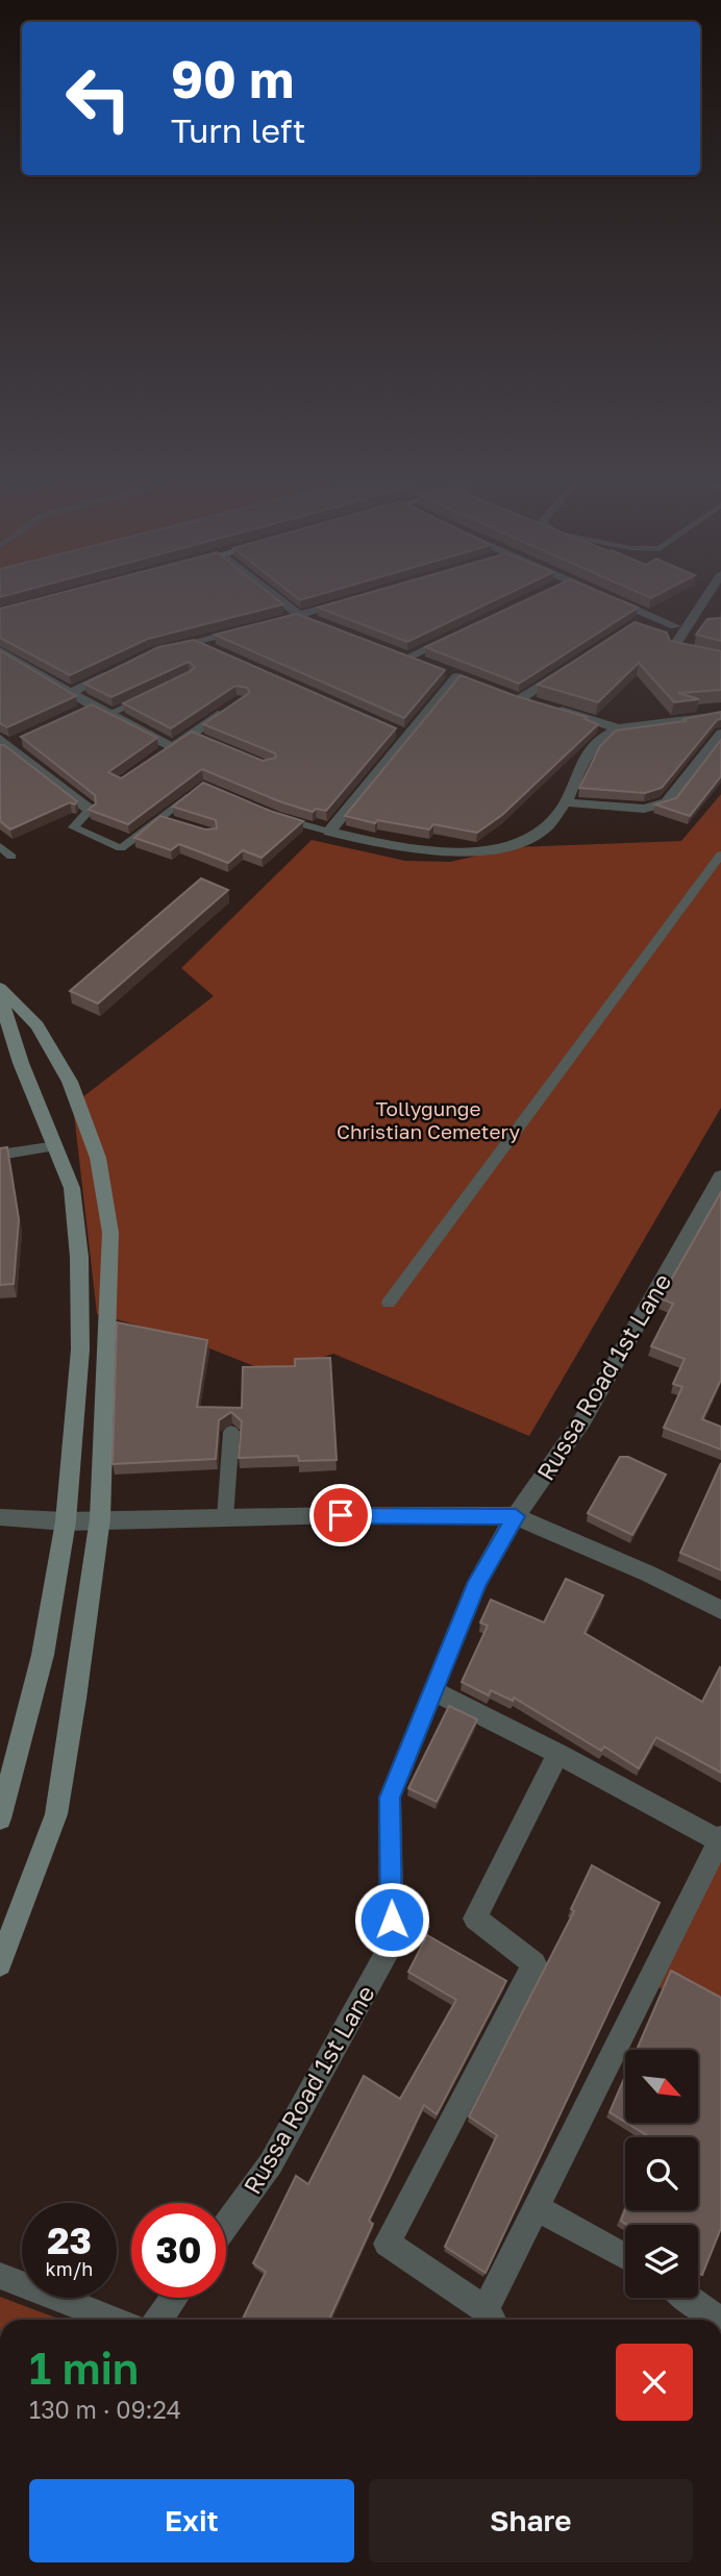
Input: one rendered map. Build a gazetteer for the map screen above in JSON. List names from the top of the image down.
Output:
{
  "streets": {
    "street": ["Russa Road 1st Lane"]
  },
  "parks": ["Tollygunge Christian Cemetery"],
  "north": "bottom right",
  "page": {
    "turn": ["90 m", "Turn left"],
    "speed": "23 km/h",
    "limit": "30",
    "heading": ["1 min", "130 m · 09:24"],
    "buttons": ["Exit", "Share"]
  }
}
